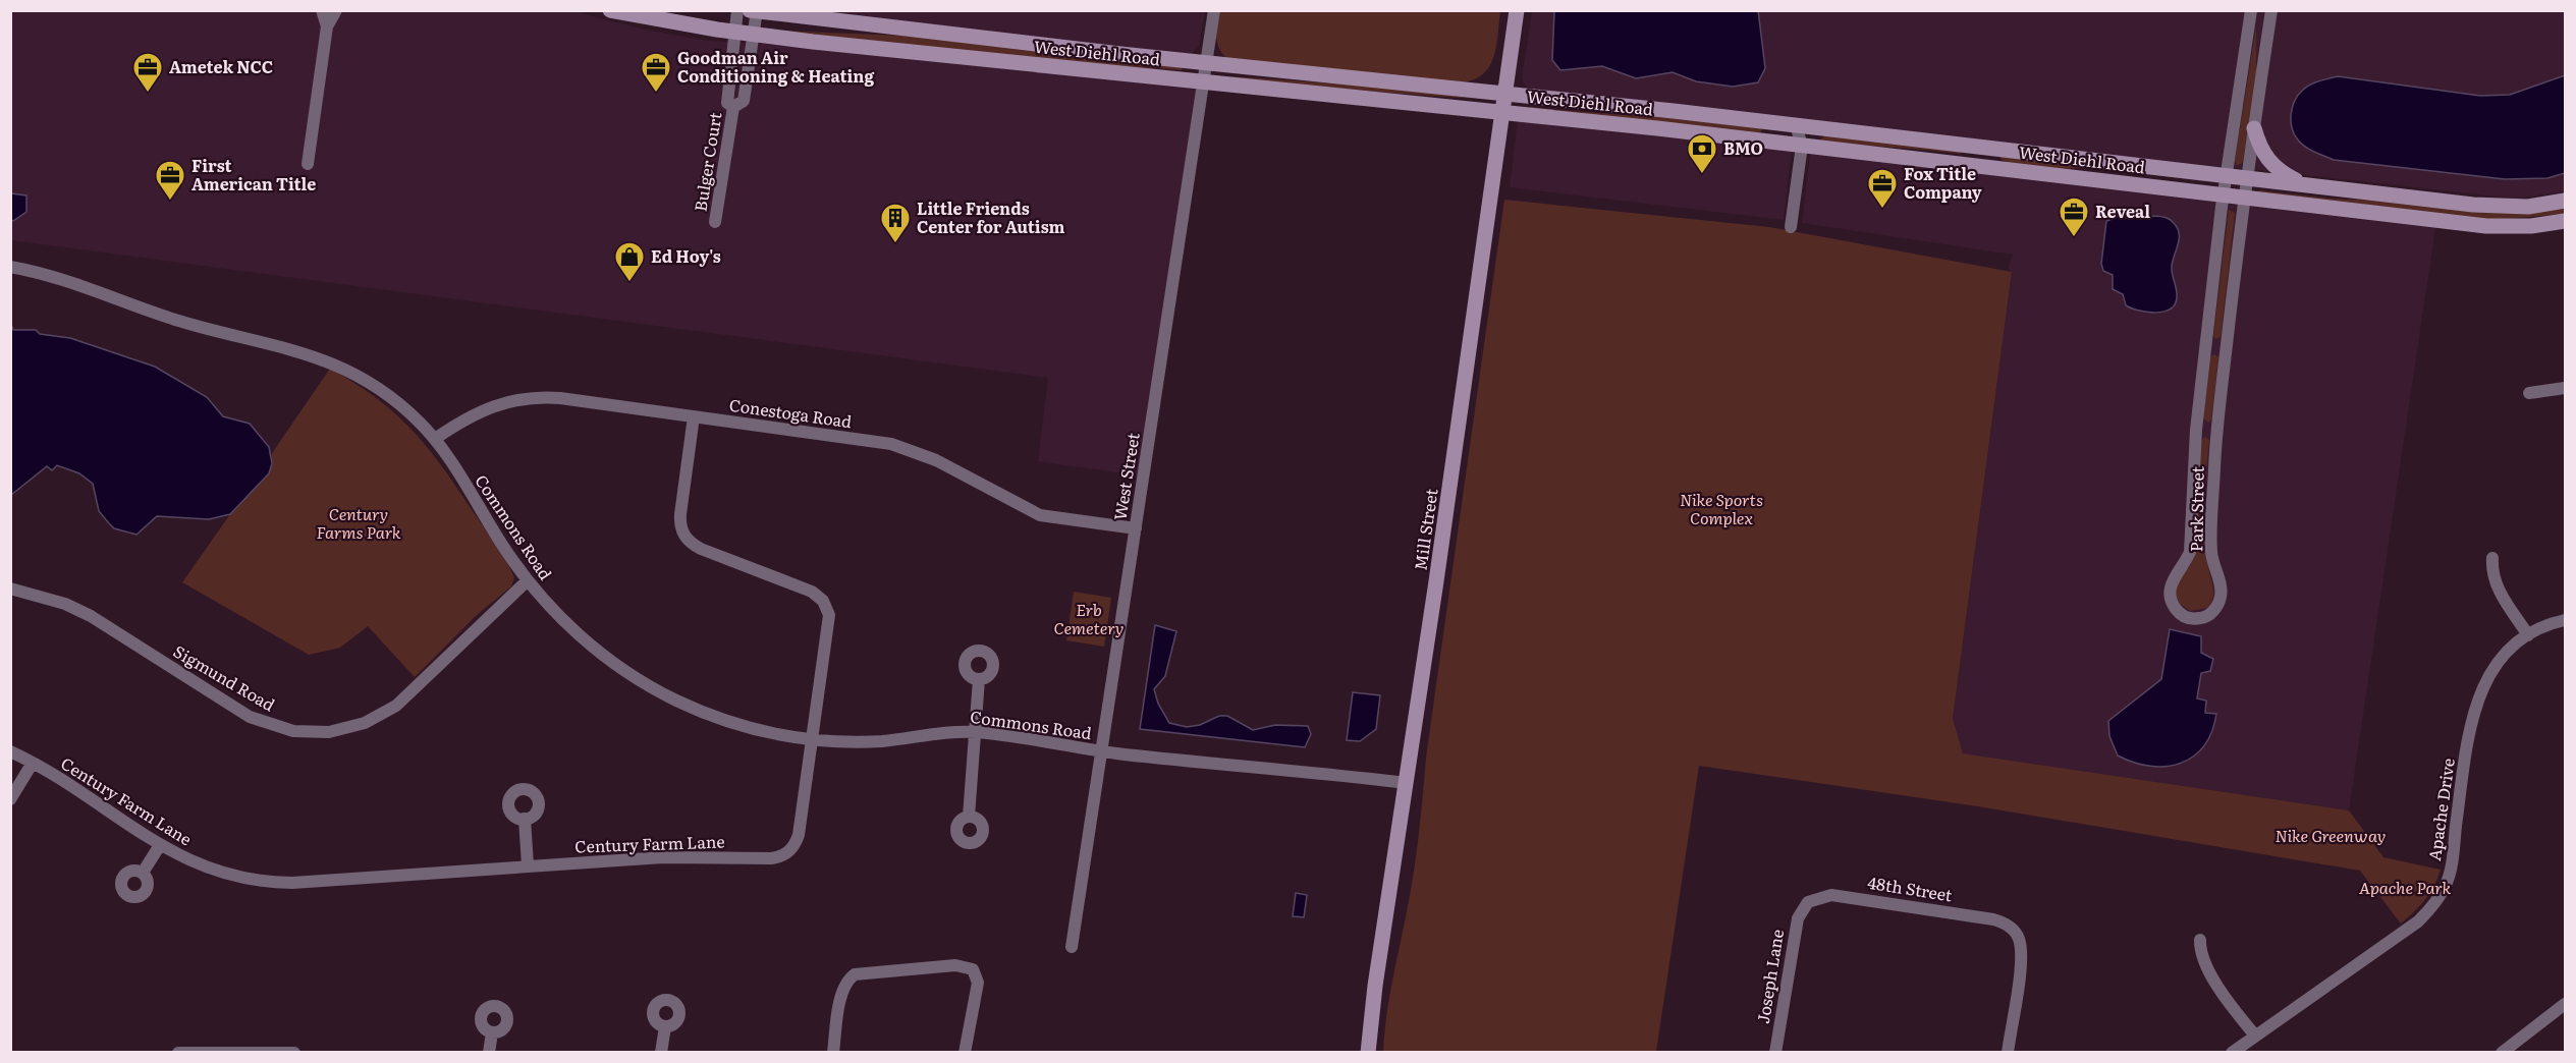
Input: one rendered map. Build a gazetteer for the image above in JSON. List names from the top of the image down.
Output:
{
  "streets": {
    "street": [
      "West Diehl Road",
      "Bulger Court",
      "Conestoga Road",
      "West Street",
      "Park Street",
      "Commons Road",
      "Mill Street",
      "Sigmund Road",
      "Century Farm Lane",
      "Apache Drive",
      "48th Street",
      "Joseph Lane"
    ]
  },
  "crossings": [
    ["West Diehl Road", "Bulger Court"],
    ["West Diehl Road", "West Street"],
    ["West Diehl Road", "Park Street"],
    ["West Diehl Road", "Mill Street"],
    ["Conestoga Road", "West Street"],
    ["Conestoga Road", "Commons Road"],
    ["Conestoga Road", "Century Farm Lane"],
    ["West Street", "Commons Road"],
    ["Commons Road", "Mill Street"],
    ["Commons Road", "Sigmund Road"],
    ["Commons Road", "Century Farm Lane"],
    ["48th Street", "Joseph Lane"]
  ],
  "parks": [
    "Nike Sports Complex",
    "Century Farms Park",
    "Erb Cemetery",
    "Nike Greenway",
    "Apache Park"
  ],
  "places": {
    "office": [
      "Ametek NCC",
      "Goodman Air Conditioning & Heating",
      "First American Title",
      "Fox Title Company",
      "Reveal"
    ],
    "bank": ["BMO"],
    "building": ["Little Friends Center for Autism"],
    "shop": ["Ed Hoy's"]
  }
}
